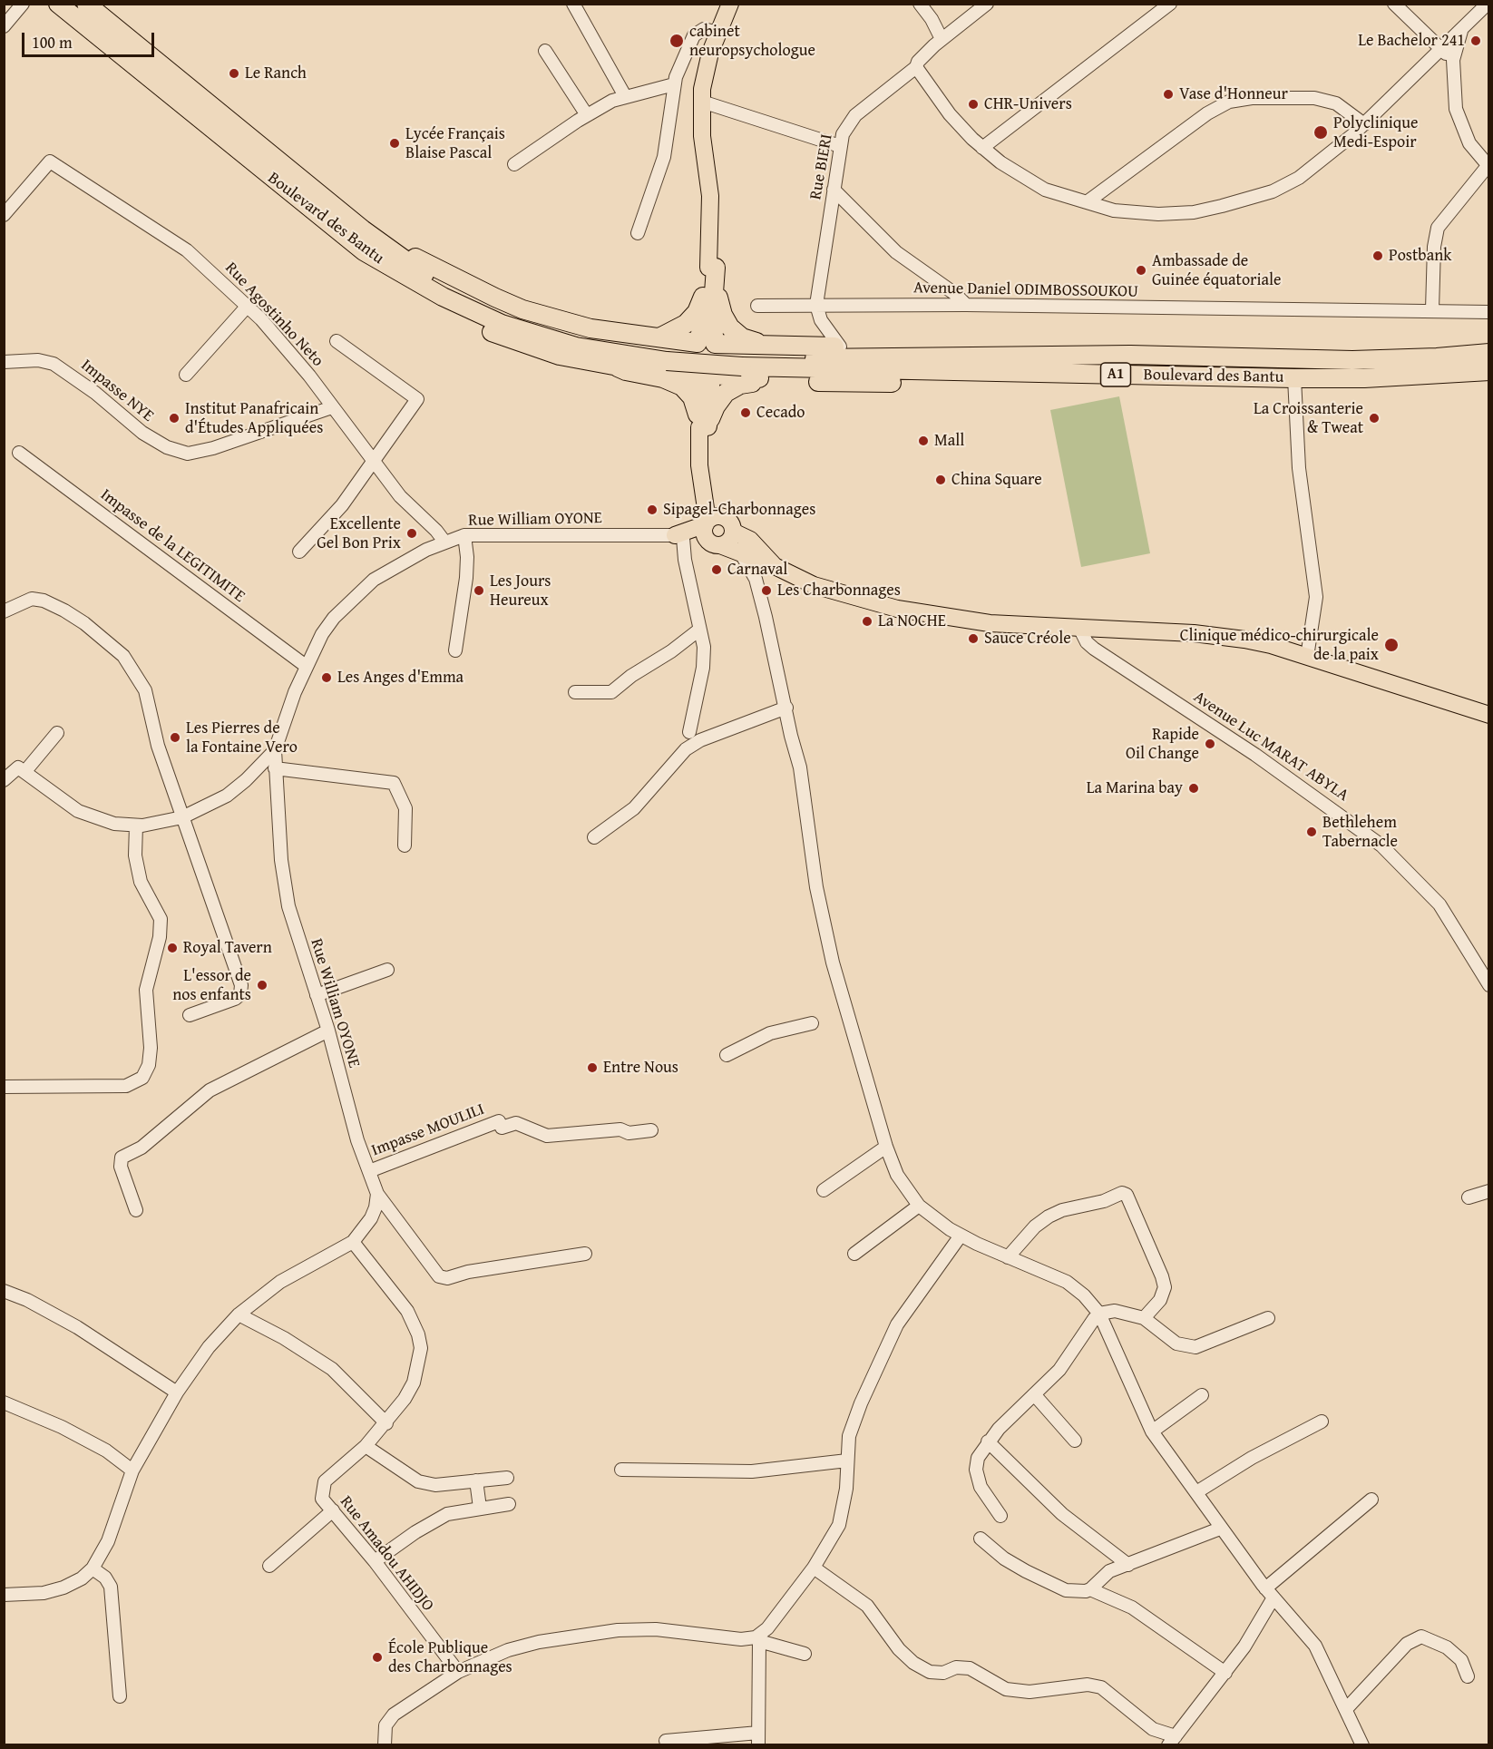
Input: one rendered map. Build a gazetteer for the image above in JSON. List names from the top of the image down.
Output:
{
  "streets": {
    "highway": ["Boulevard des Bantu", "A1"],
    "street": [
      "Rue BIERI",
      "Avenue Daniel ODIMBOSSOUKOU",
      "Rue Agostinho Neto",
      "Impasse NYE",
      "Rue William OYONE",
      "Impasse de la LEGITIMITE",
      "Avenue Luc MARAT ABYLA",
      "Impasse MOULILI",
      "Rue Amadou AHIDJO"
    ]
  },
  "crossings": [
    ["Rue BIERI", "Avenue Daniel ODIMBOSSOUKOU"],
    ["Rue Agostinho Neto", "Impasse NYE"],
    ["Rue Agostinho Neto", "Rue William OYONE"],
    ["Rue William OYONE", "Impasse de la LEGITIMITE"],
    ["Rue William OYONE", "Impasse MOULILI"]
  ],
  "places": [
    "cabinet neuropsychologue",
    "Le Bachelor 241",
    "Le Ranch",
    "Vase d'Honneur",
    "CHR-Univers",
    "Polyclinique Medi-Espoir",
    "Lycée Français Blaise Pascal",
    "Postbank",
    "Ambassade de Guinée équatoriale",
    "Cecado",
    "Institut Panafricain d'Études Appliquées",
    "La Croissanterie & Tweat",
    "Mall",
    "China Square",
    "Sipagel-Charbonnages",
    "Excellente Gel Bon Prix",
    "Carnaval",
    "Les Jours Heureux",
    "Les Charbonnages",
    "La NOCHE",
    "Sauce Créole",
    "Clinique médico-chirurgicale de la paix",
    "Les Anges d'Emma",
    "Les Pierres de la Fontaine Vero",
    "Rapide Oil Change",
    "La Marina bay",
    "Bethlehem Tabernacle",
    "Royal Tavern",
    "L'essor de nos enfants",
    "Entre Nous",
    "École Publique des Charbonnages"
  ],
  "scale_bar": "100 m"
}
